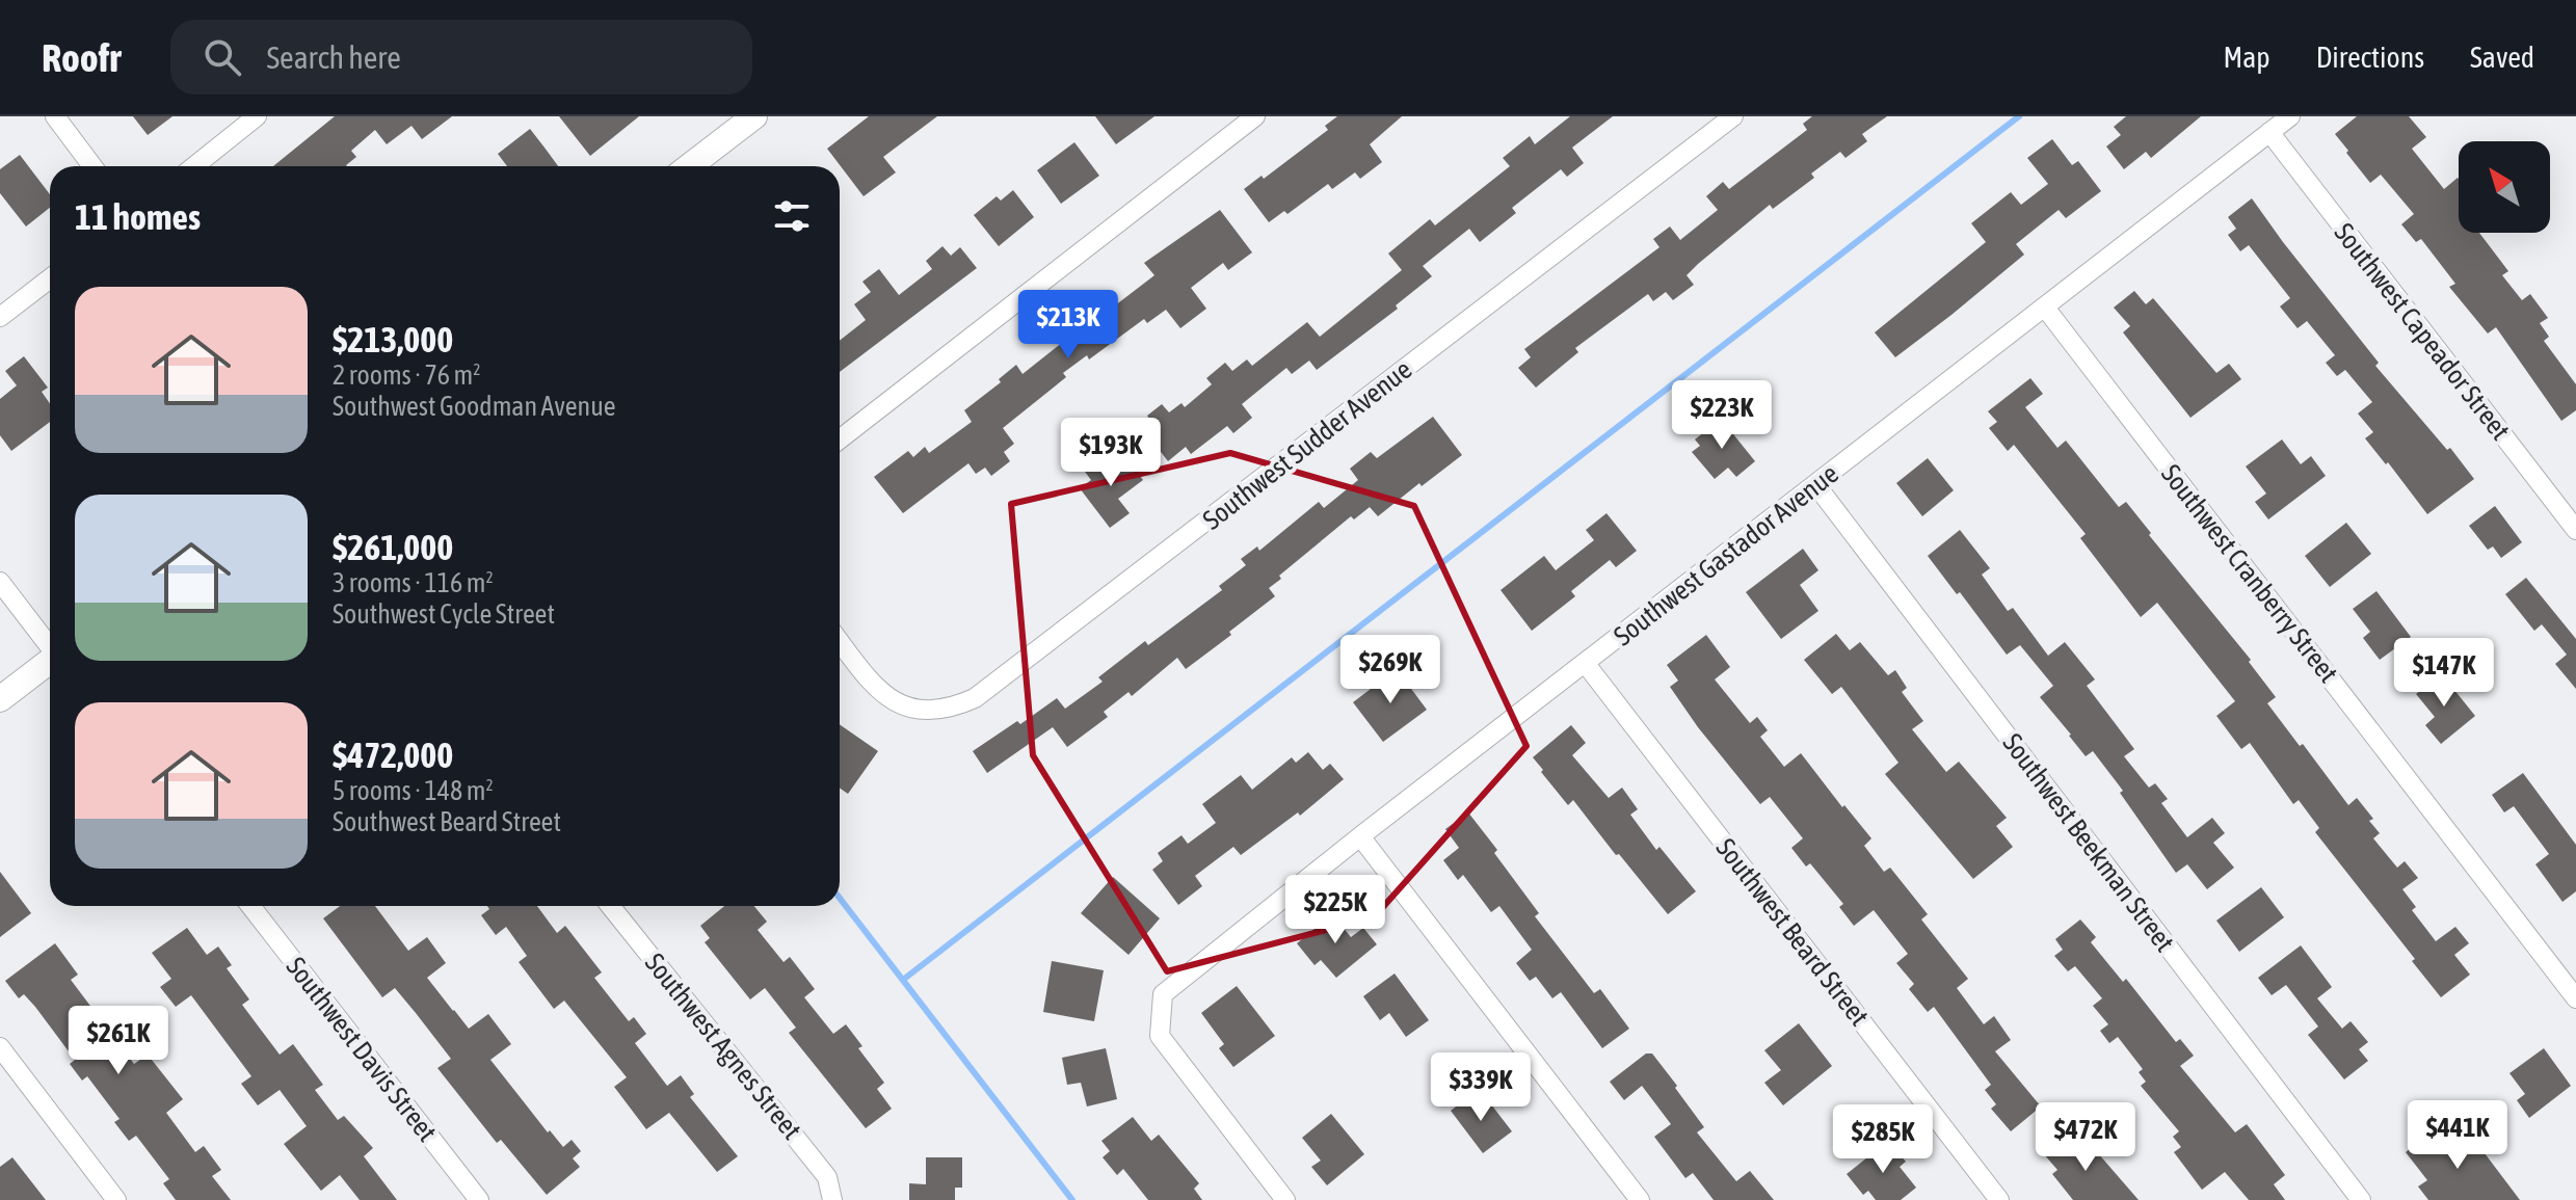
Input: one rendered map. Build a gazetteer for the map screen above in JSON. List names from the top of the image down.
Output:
{
  "streets": {
    "street": [
      "Southwest Capeador Street",
      "Southwest Sudder Avenue",
      "Southwest Gastador Avenue",
      "Southwest Cranberry Street",
      "Southwest Beekman Street",
      "Southwest Beard Street",
      "Southwest Agnes Street",
      "Southwest Davis Street"
    ]
  },
  "crossings": [
    ["Southwest Capeador Street", "Southwest Gastador Avenue"],
    ["Southwest Gastador Avenue", "Southwest Cranberry Street"],
    ["Southwest Gastador Avenue", "Southwest Beekman Street"],
    ["Southwest Gastador Avenue", "Southwest Beard Street"]
  ],
  "north": "top left",
  "page": {
    "header": "Roofr",
    "search": "Search here",
    "nav": ["Map", "Directions", "Saved"],
    "heading": "11 homes",
    "list": [
      {
        "name": "$213,000",
        "note": "2 rooms · 76 m² · Southwest Goodman Avenue"
      },
      {
        "name": "$261,000",
        "note": "3 rooms · 116 m² · Southwest Cycle Street"
      },
      {
        "name": "$472,000",
        "note": "5 rooms · 148 m² · Southwest Beard Street"
      }
    ],
    "price": [
      "$213K",
      "$223K",
      "$193K",
      "$269K",
      "$147K",
      "$225K",
      "$261K",
      "$339K",
      "$441K",
      "$472K",
      "$285K"
    ]
  }
}
